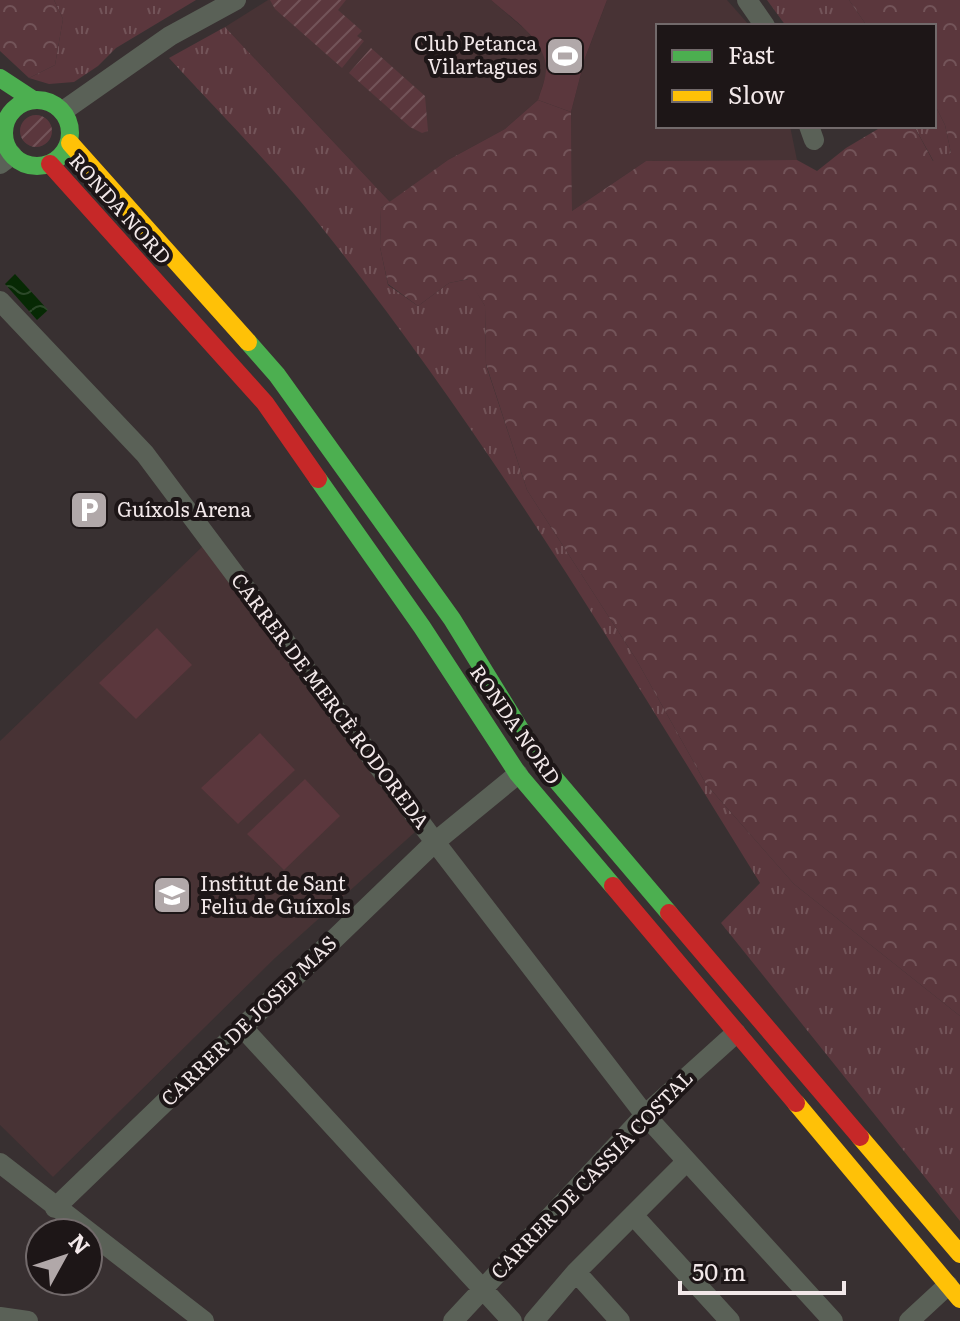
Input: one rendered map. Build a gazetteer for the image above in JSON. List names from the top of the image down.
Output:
{
  "streets": {
    "street": [
      "RONDA NORD",
      "CARRER DE MERCÈ RODOREDA",
      "CARRER DE JOSEP MAS",
      "CARRER DE CASSIÀ COSTAL"
    ]
  },
  "crossings": [
    ["RONDA NORD", "CARRER DE JOSEP MAS"],
    ["RONDA NORD", "CARRER DE CASSIÀ COSTAL"],
    ["CARRER DE MERCÈ RODOREDA", "CARRER DE JOSEP MAS"],
    ["CARRER DE MERCÈ RODOREDA", "CARRER DE CASSIÀ COSTAL"]
  ],
  "places": {
    "sports": ["Club Petanca Vilartagues"],
    "parking": ["Guíxols Arena"],
    "school or university": ["Institut de Sant Feliu de Guíxols"]
  },
  "legend": ["Fast", "Slow"],
  "scale_bar": "50 m",
  "north": "top right"
}
